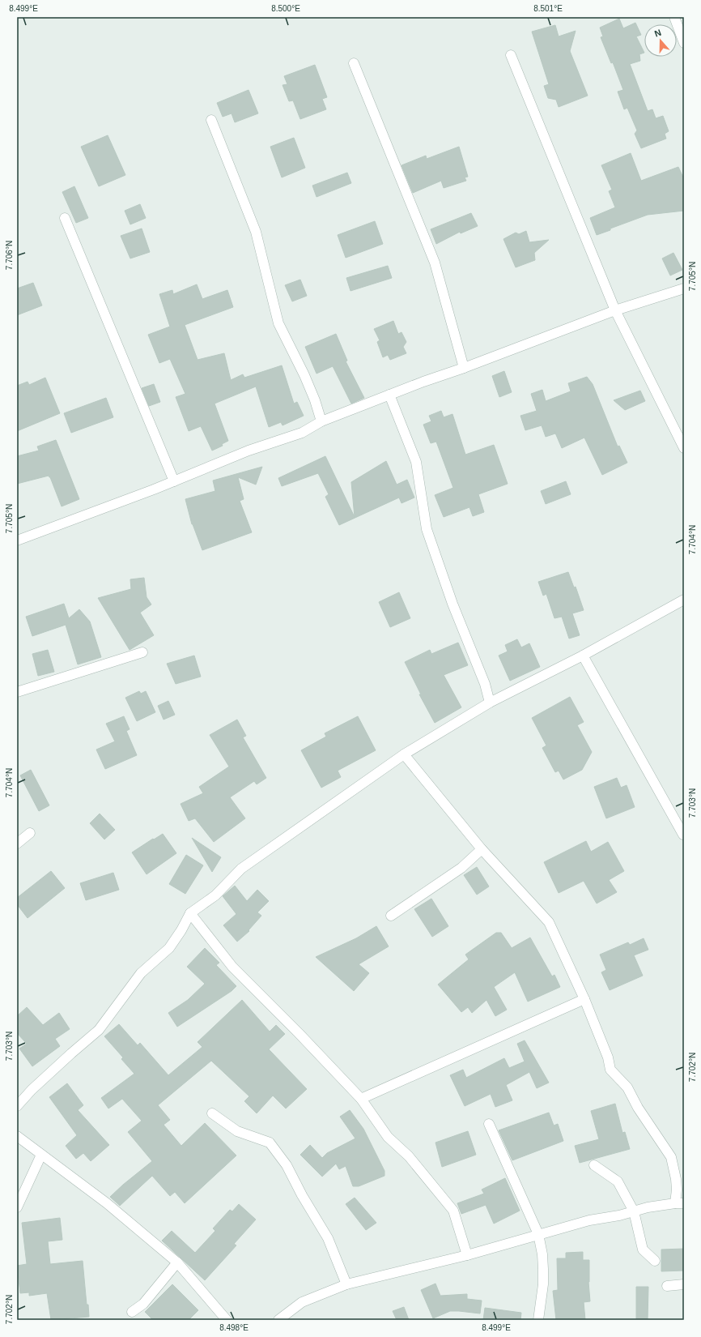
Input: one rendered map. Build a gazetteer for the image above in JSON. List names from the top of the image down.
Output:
{
  "north": "top",
  "coordinates": [
    "8.499°E",
    "8.500°E",
    "8.501°E",
    "7.706°N",
    "7.705°N",
    "7.704°N",
    "7.703°N",
    "7.702°N",
    "8.498°E"
  ]
}
